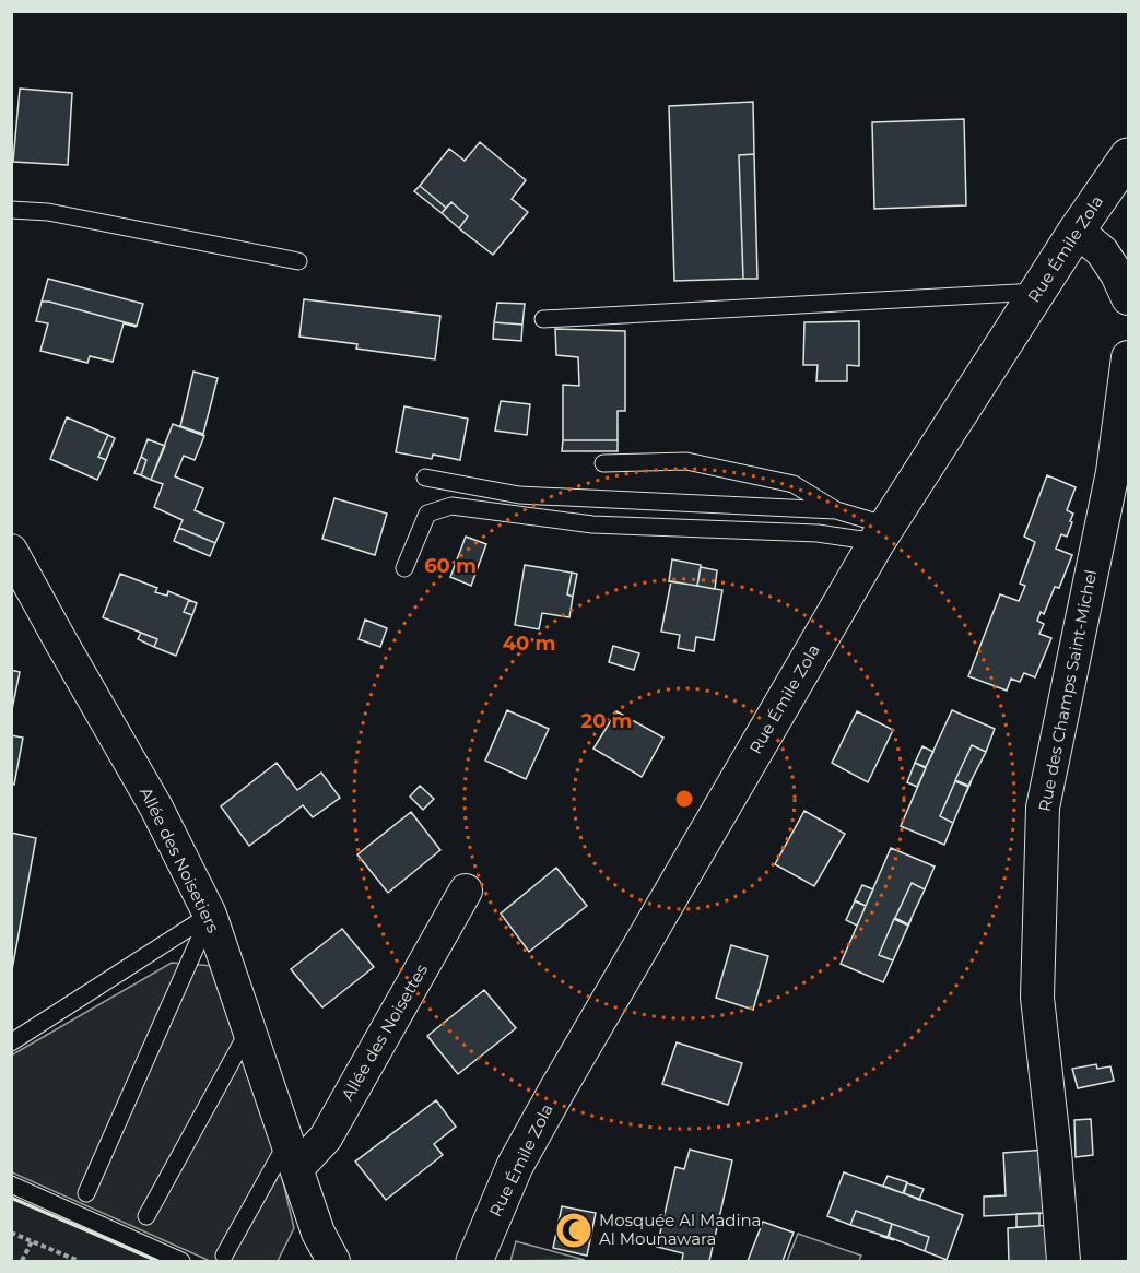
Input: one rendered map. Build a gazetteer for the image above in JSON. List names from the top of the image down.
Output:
{
  "streets": {
    "main road": ["Rue Émile Zola"],
    "street": ["Rue des Champs Saint-Michel", "Allée des Noisetiers", "Allée des Noisettes"]
  },
  "crossings": [
    ["Allée des Noisetiers", "Allée des Noisettes"]
  ],
  "places": {
    "mosque": ["Mosquée Al Madina Al Mounawara"]
  },
  "rings": ["60 m", "40 m", "20 m"]
}
